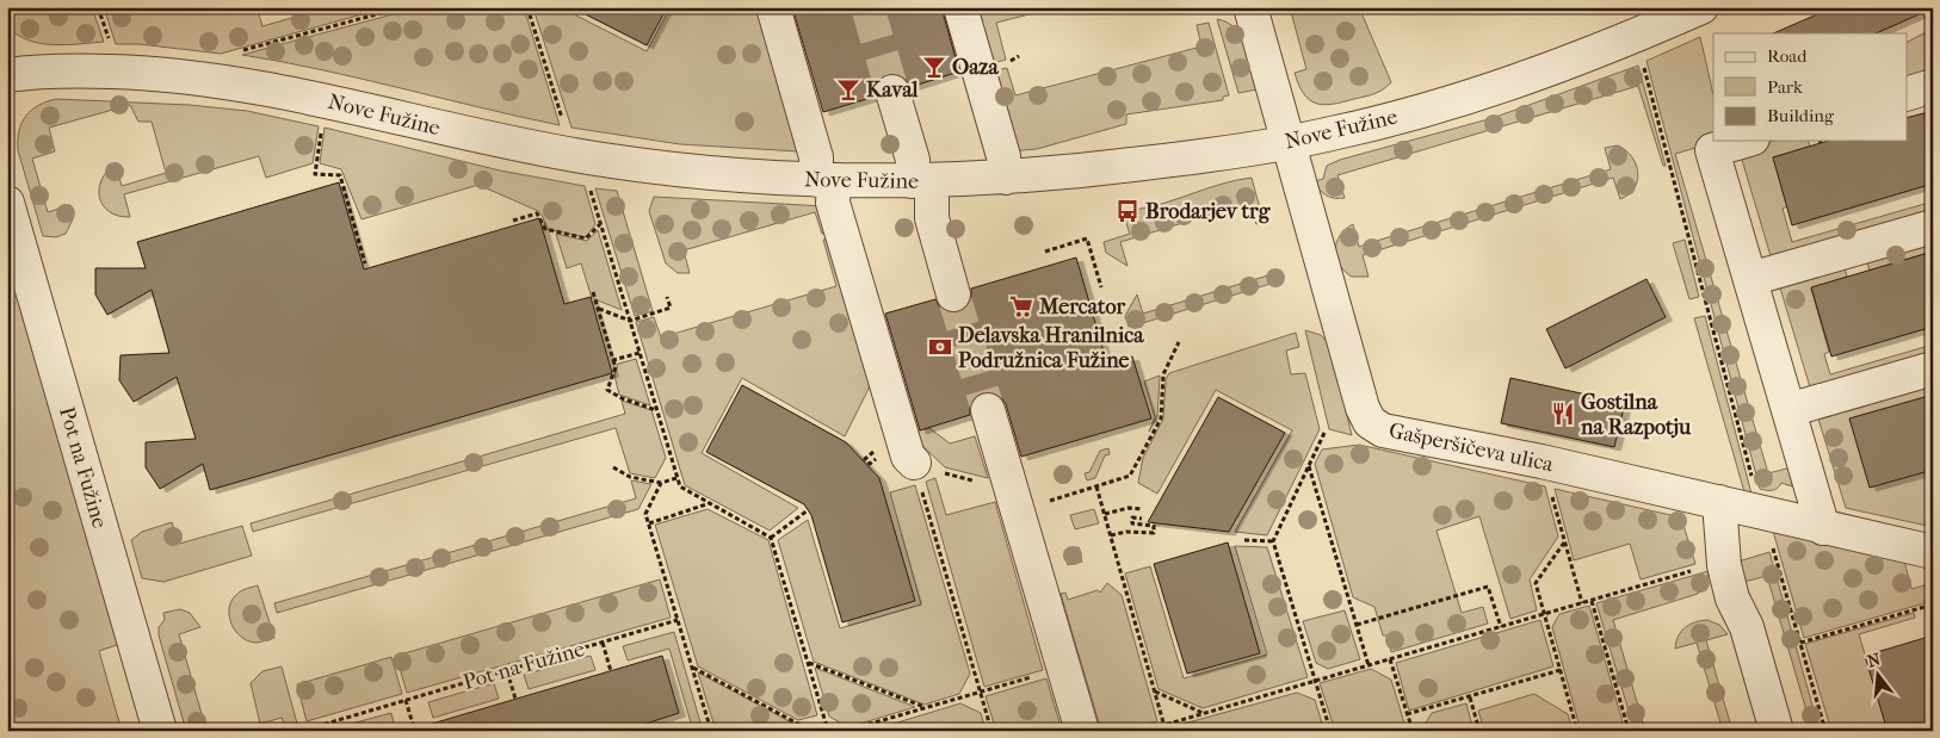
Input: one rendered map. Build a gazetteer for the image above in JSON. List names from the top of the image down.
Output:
{
  "streets": {
    "street": ["Nove Fužine", "Gašperšičeva ulica", "Pot na Fužine"]
  },
  "crossings": [
    ["Nove Fužine", "Gašperšičeva ulica"]
  ],
  "places": {
    "bar": ["Oaza", "Kaval"],
    "bus stop": ["Brodarjev trg"],
    "supermarket": ["Mercator"],
    "bank": ["Delavska Hranilnica Podružnica Fužine"],
    "restaurant": ["Gostilna na Razpotju"]
  },
  "legend": ["Road", "Park", "Building"],
  "north": "top"
}
